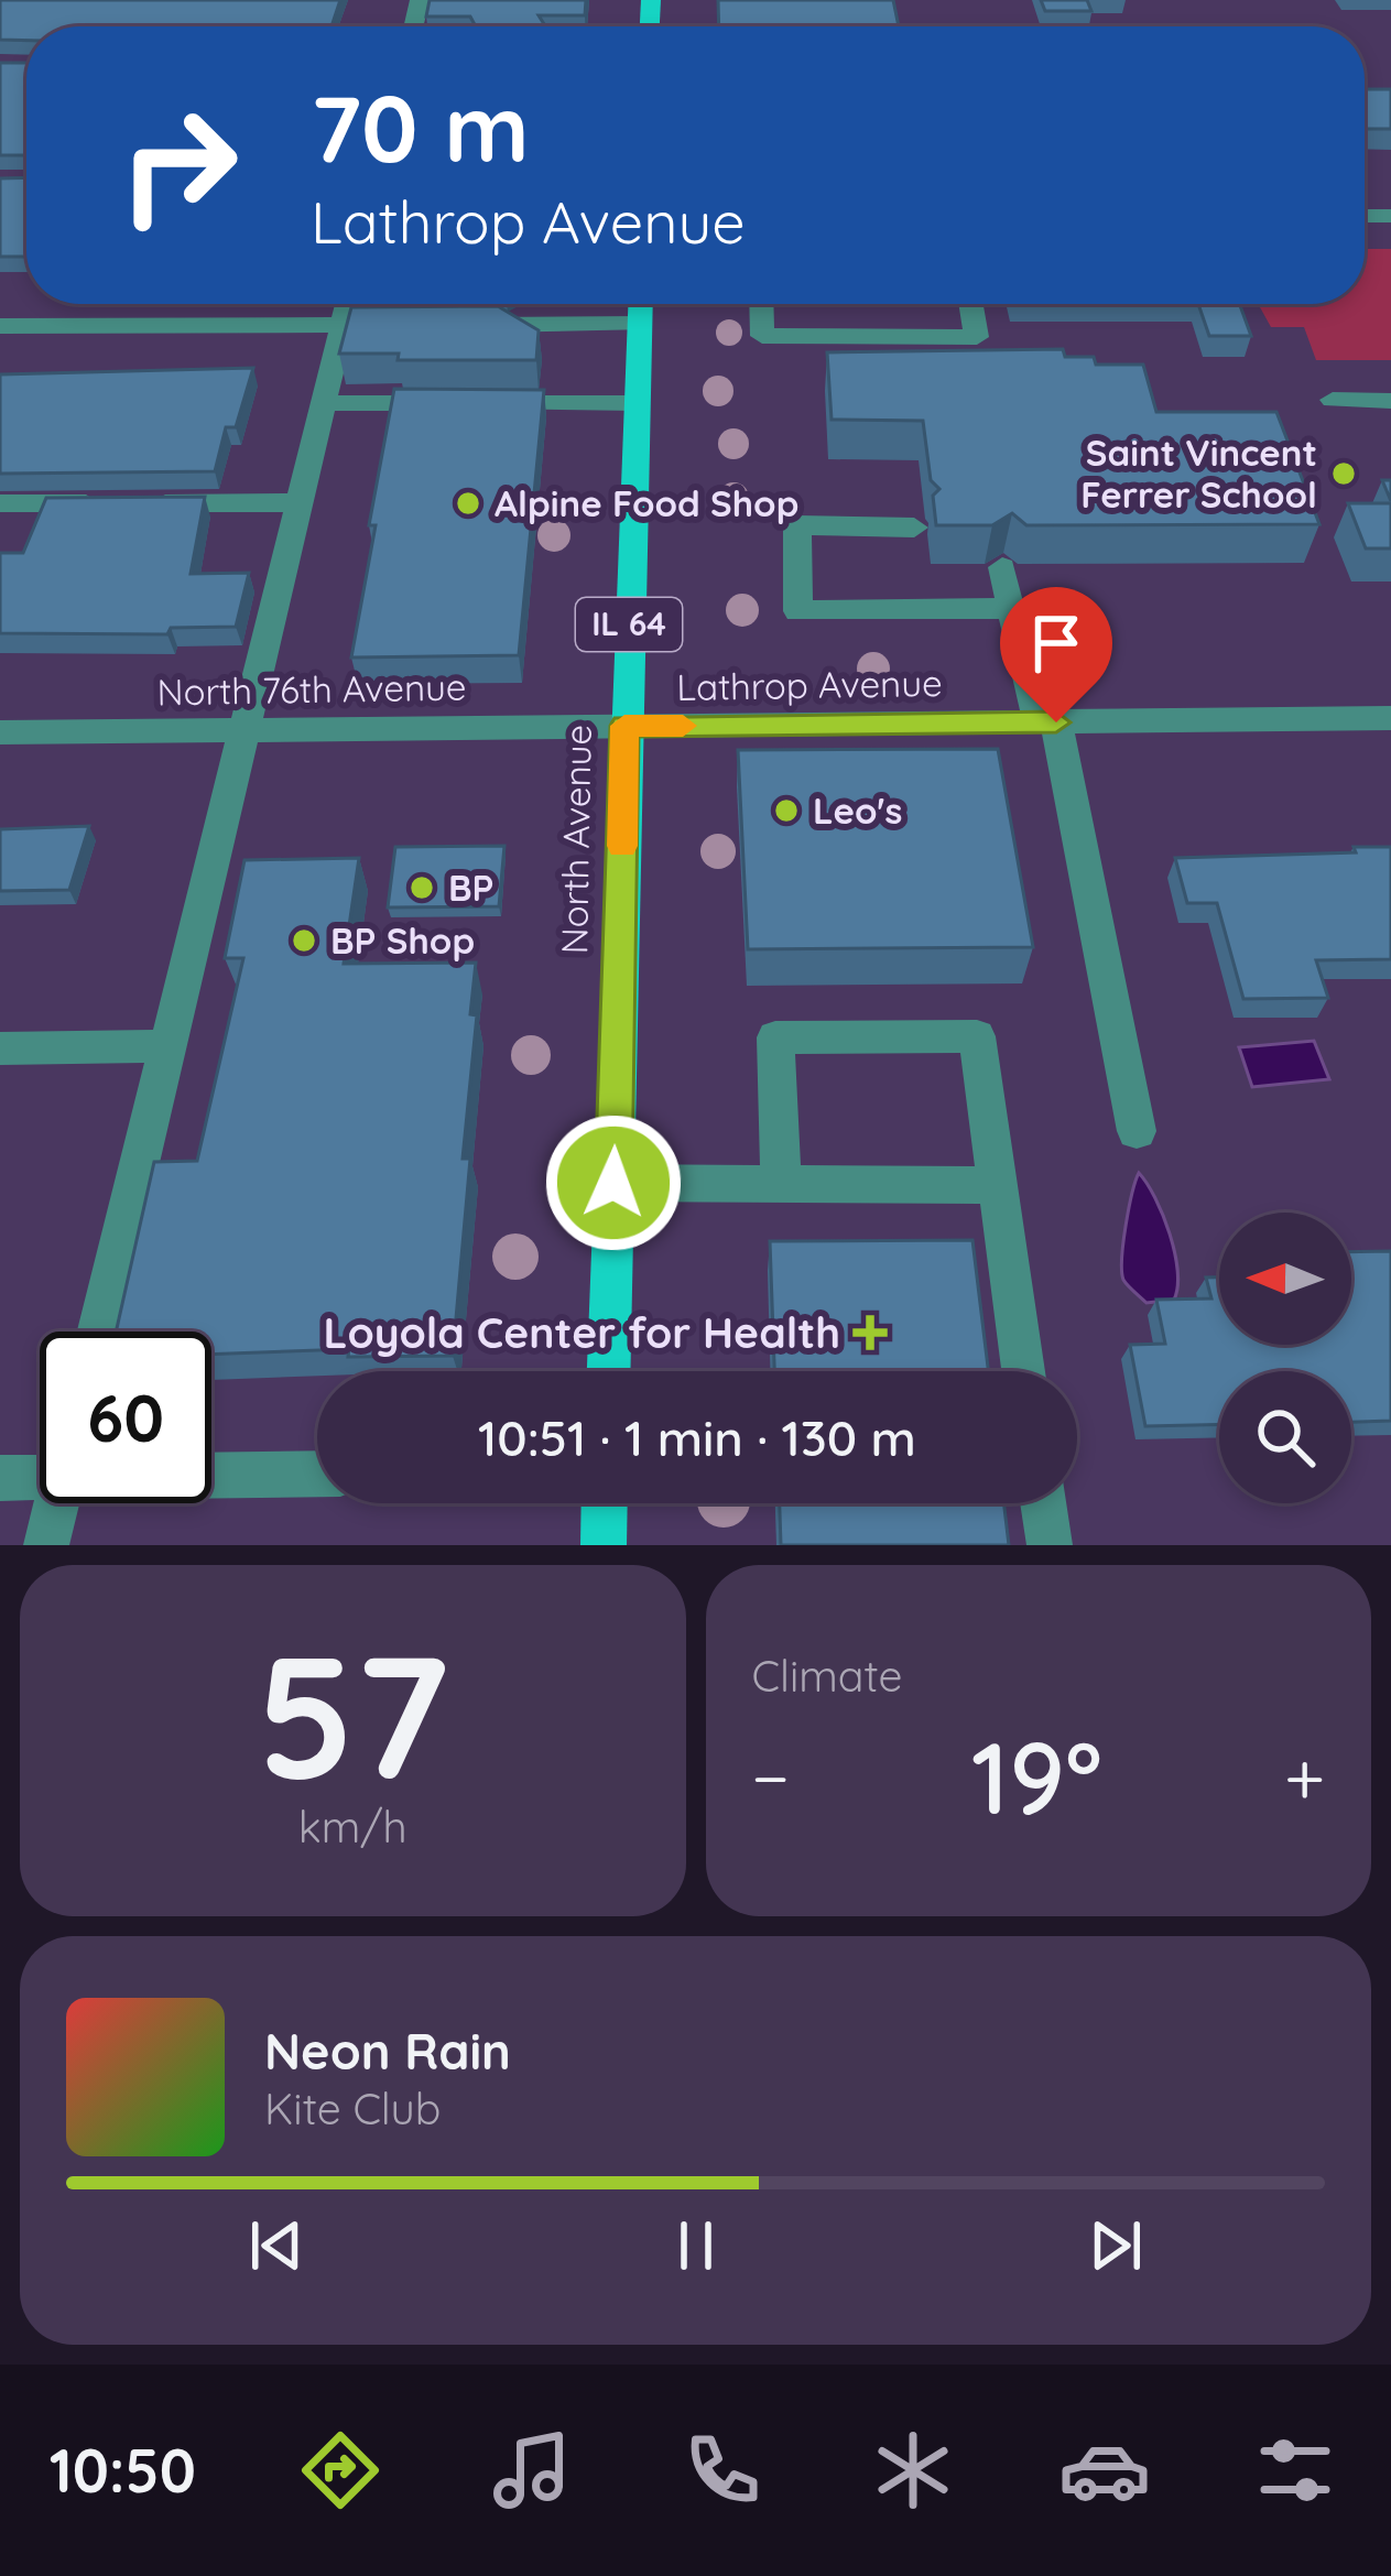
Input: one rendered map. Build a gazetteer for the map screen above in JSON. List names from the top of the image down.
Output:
{
  "streets": {
    "main road": ["IL 64", "North Avenue"],
    "street": ["Lathrop Avenue", "North 76th Avenue"]
  },
  "crossings": [
    ["Lathrop Avenue", "North 76th Avenue"],
    ["Lathrop Avenue", "North Avenue"],
    ["North 76th Avenue", "North Avenue"]
  ],
  "places": {
    "other": [
      "Saint Vincent Ferrer School",
      "Alpine Food Shop",
      "Leo's",
      "BP",
      "BP Shop"
    ],
    "health": ["Loyola Center for Health"]
  },
  "north": "left",
  "page": {
    "turn": ["70 m", "Lathrop Avenue"],
    "limit": "60",
    "trip": "10:51 · 1 min · 130 m",
    "tile": [
      ["57", "km/h"],
      "Climate"
    ],
    "heat": ["−", "19°", "+"],
    "song": ["Neon Rain", "Kite Club"],
    "tabs": "10:50"
  }
}
